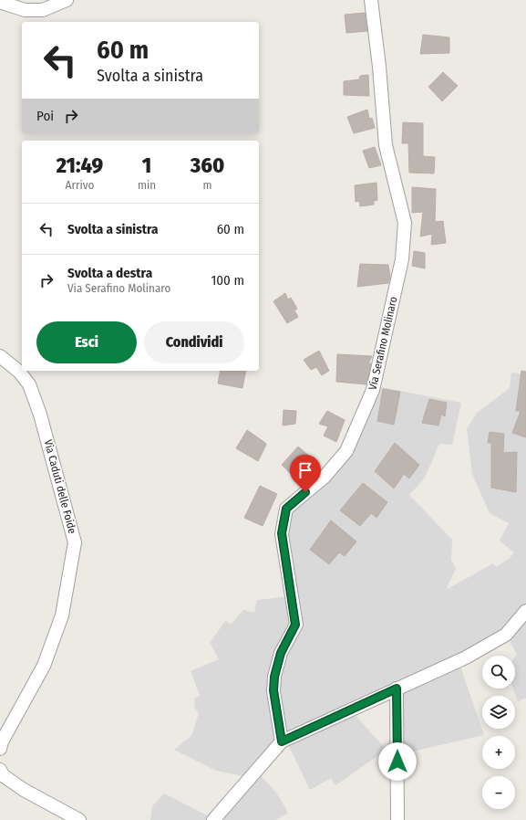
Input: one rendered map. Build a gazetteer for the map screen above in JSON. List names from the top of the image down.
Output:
{
  "streets": {
    "street": ["Via Serafino Molinaro", "Via Caduti delle Foide"]
  },
  "page": {
    "turn": ["60 m", "Svolta a sinistra"],
    "then": "Poi",
    "eta": [
      "21:49",
      "Arrivo",
      "1",
      "min",
      "360",
      "m"
    ],
    "list": [
      {
        "name": "Svolta a sinistra",
        "value": "60 m"
      },
      {
        "name": "Svolta a destra",
        "note": "Via Serafino Molinaro",
        "value": "100 m"
      }
    ],
    "buttons": ["Esci", "Condividi"],
    "map_buttons": ["+", "−"]
  }
}
